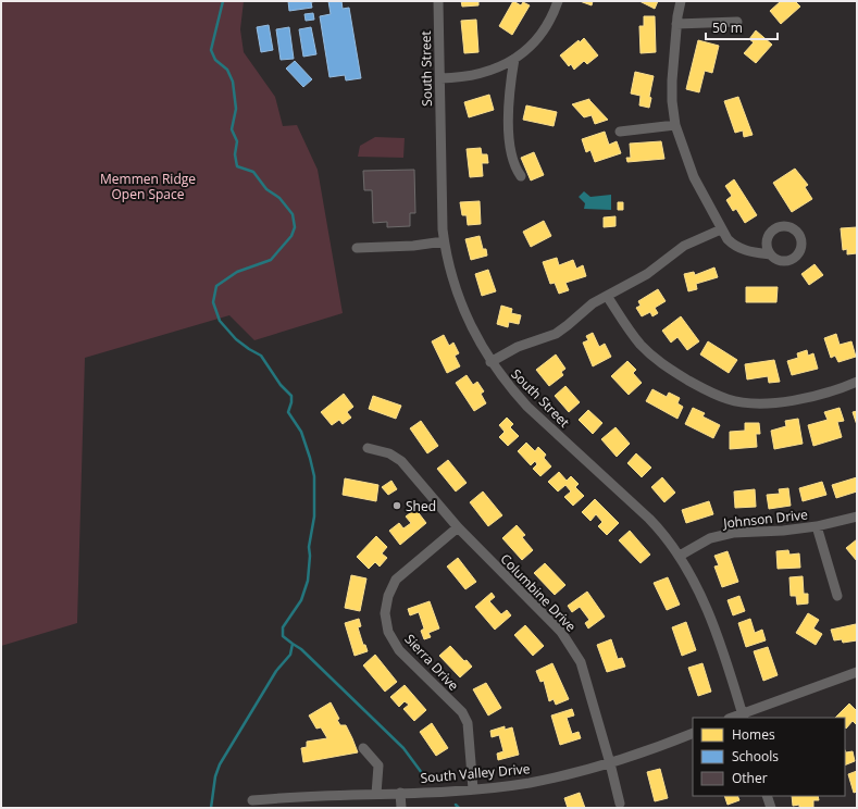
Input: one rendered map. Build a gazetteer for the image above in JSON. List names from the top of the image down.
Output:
{
  "streets": {
    "street": [
      "South Street",
      "Johnson Drive",
      "Columbine Drive",
      "Sierra Drive",
      "South Valley Drive"
    ]
  },
  "crossings": [
    ["South Street", "Johnson Drive"],
    ["Columbine Drive", "Sierra Drive"],
    ["Columbine Drive", "South Valley Drive"],
    ["Sierra Drive", "South Valley Drive"]
  ],
  "parks": ["Memmen Ridge Open Space"],
  "places": ["Shed"],
  "legend": ["Homes", "Schools", "Other"],
  "scale_bar": "50 m"
}
